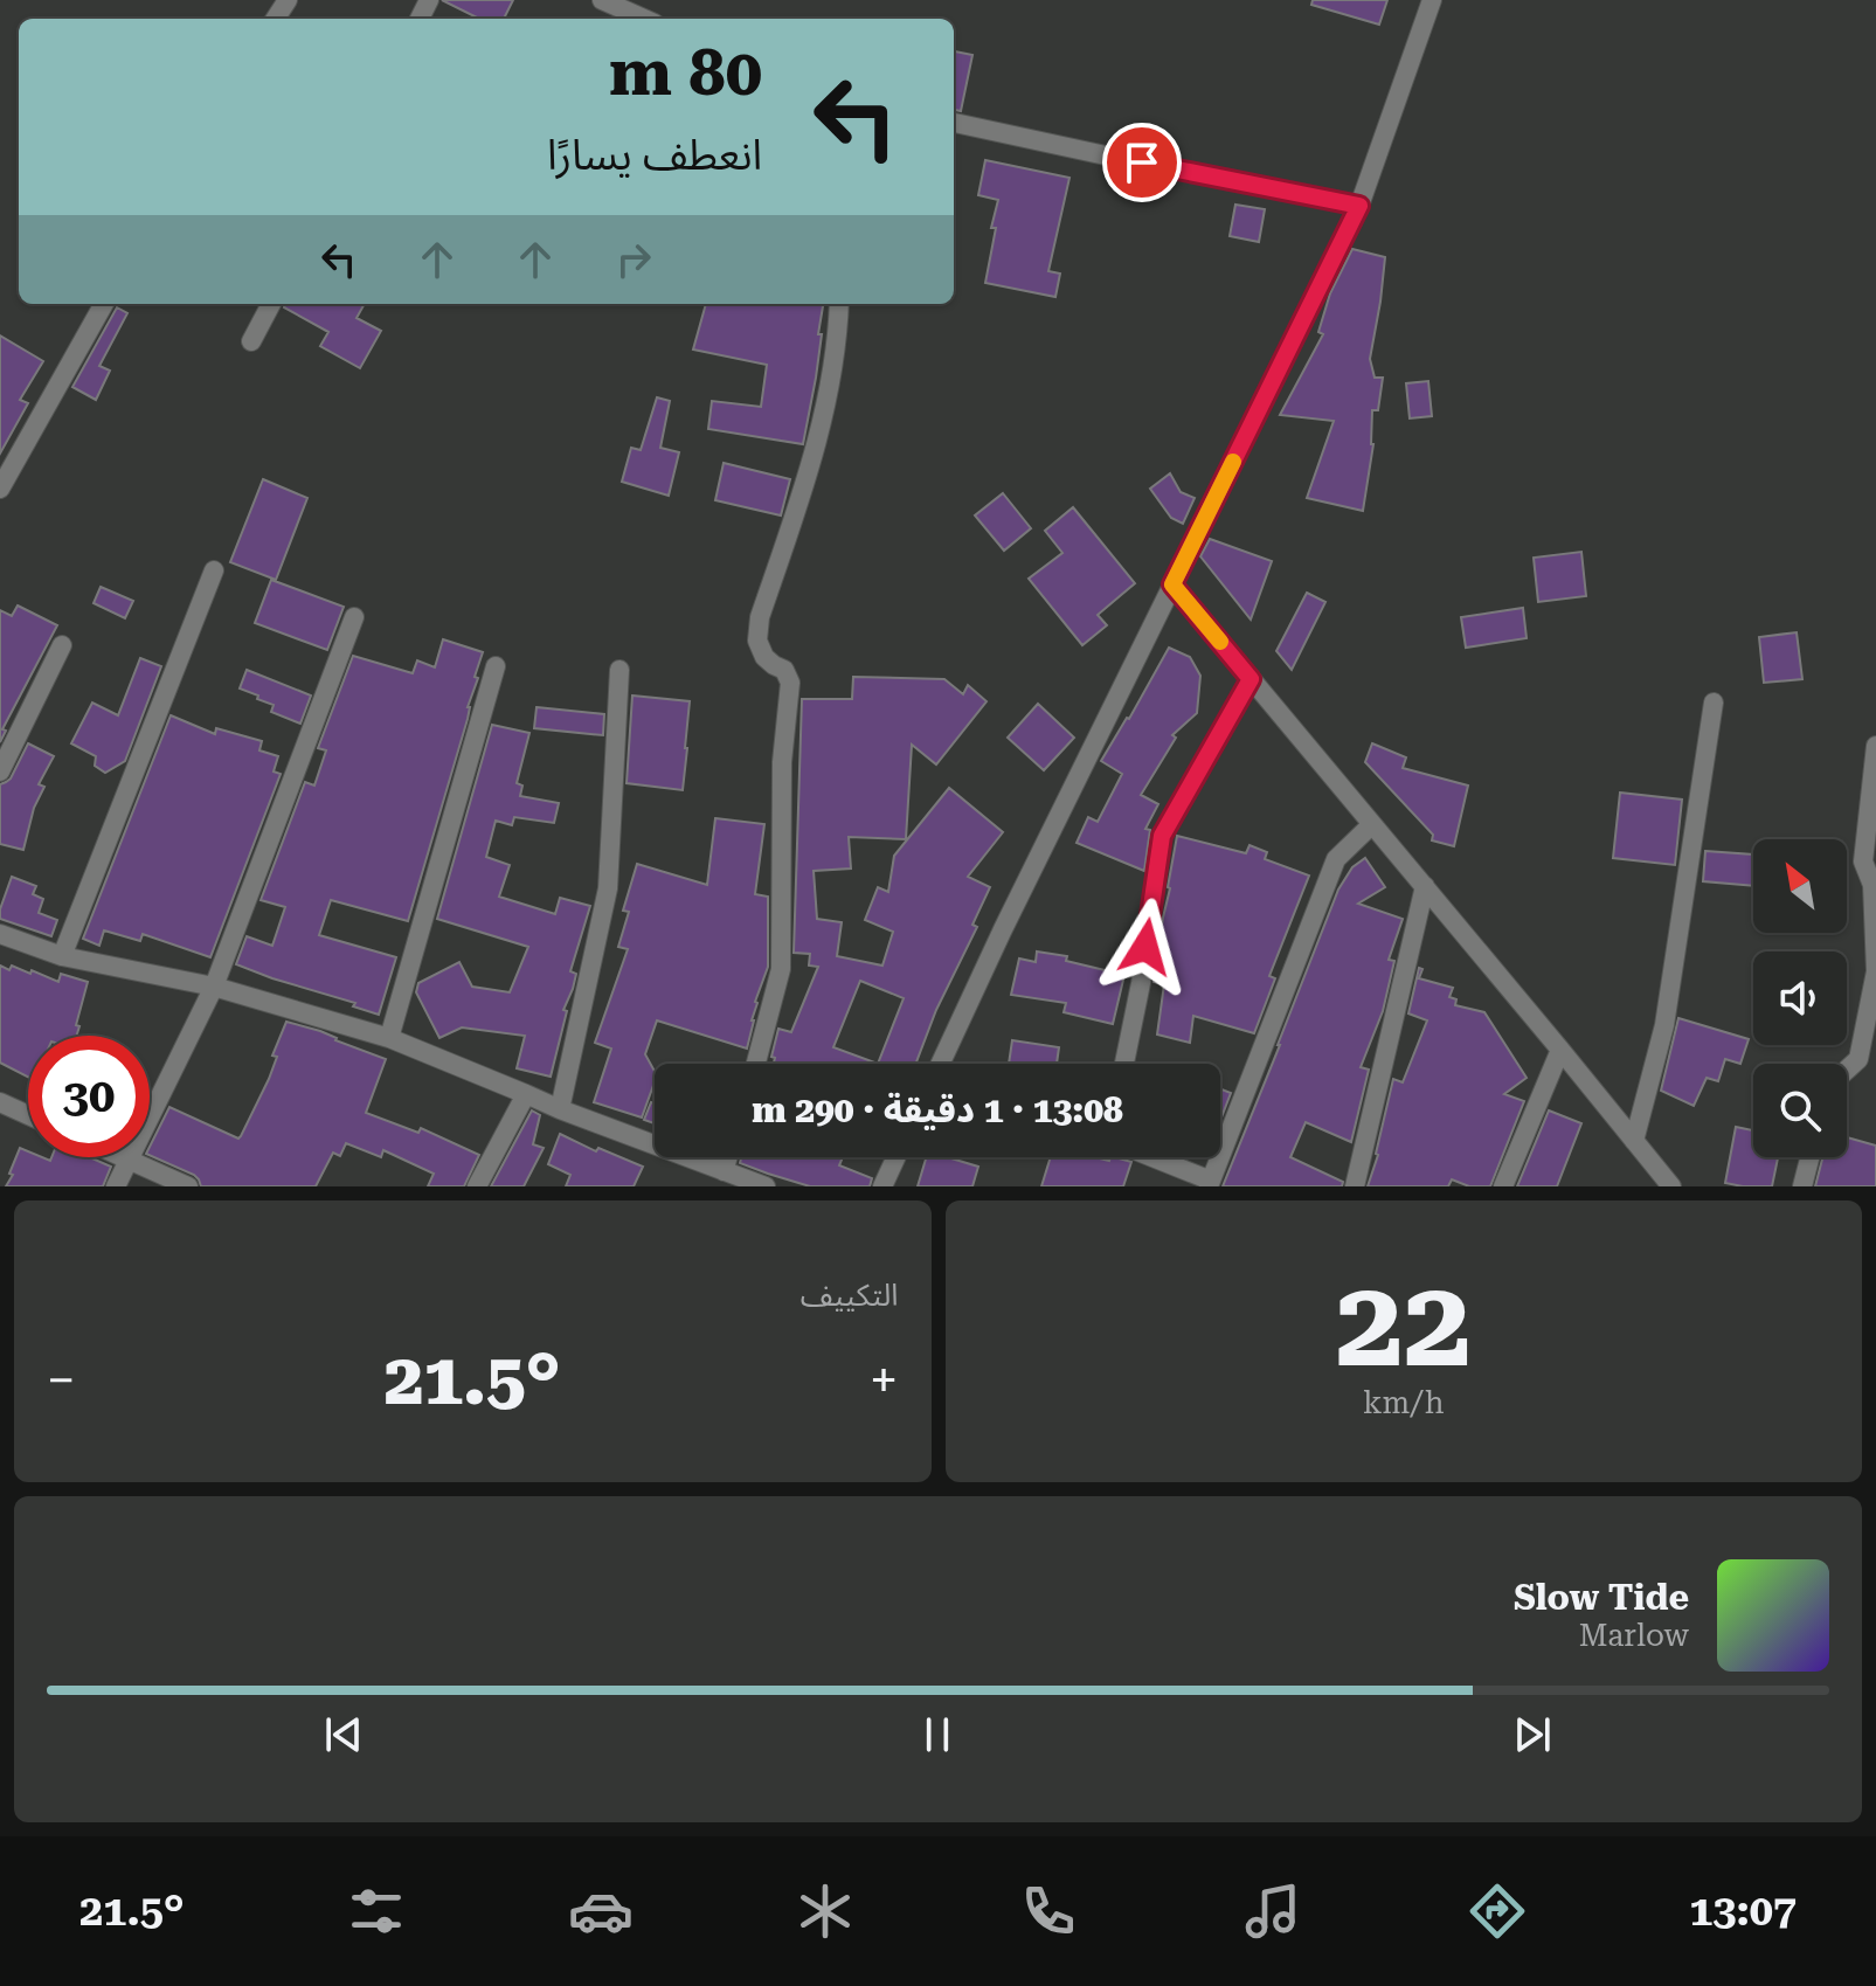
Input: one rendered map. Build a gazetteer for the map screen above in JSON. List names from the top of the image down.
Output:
{
  "north": "top left",
  "page": {
    "turn": ["80 m", "انعطف يسارًا"],
    "limit": "30",
    "trip": "13:08 · 1 دقيقة · 290 m",
    "tile": [
      ["22", "km/h"],
      "التكييف"
    ],
    "heat": ["−", "21.5°", "+"],
    "song": ["Slow Tide", "Marlow"],
    "tabs": ["13:07", "21.5°"]
  }
}
